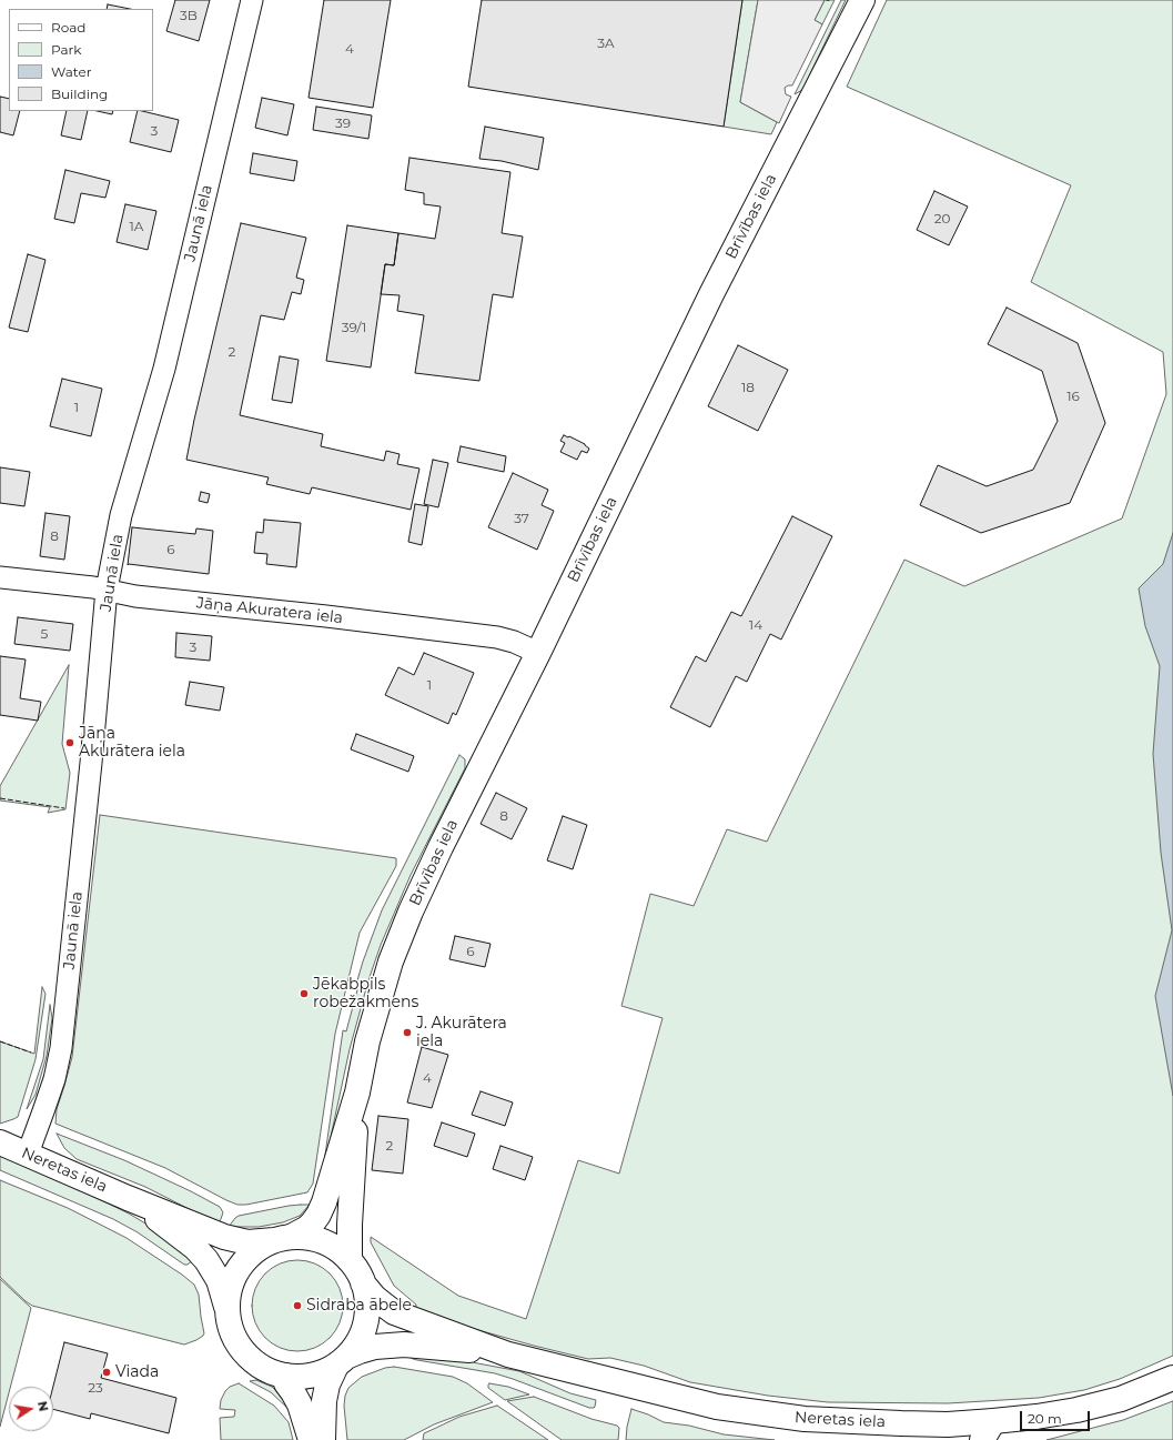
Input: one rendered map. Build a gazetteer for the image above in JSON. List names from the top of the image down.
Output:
{
  "streets": {
    "main road": ["Brīvības iela", "Neretas iela"],
    "street": ["Jaunā iela", "Jāņa Akuratera iela"]
  },
  "crossings": [
    ["Brīvības iela", "Jāņa Akuratera iela"],
    ["Jaunā iela", "Jāņa Akuratera iela"],
    ["Jaunā iela", "Neretas iela"]
  ],
  "places": [
    "Jāņa Akurātera iela",
    "Jēkabpils robežakmens",
    "J. Akurātera iela",
    "Sidraba ābele",
    "Viada"
  ],
  "house_numbers": [
    "3B",
    "3A",
    "4",
    "39",
    "3",
    "20",
    "1A",
    "39/1",
    "2",
    "18",
    "16",
    "1",
    "37",
    "8",
    "6",
    "14",
    "5",
    "3",
    "1",
    "8",
    "6",
    "4",
    "2",
    "23"
  ],
  "legend": [
    "Road",
    "Park",
    "Water",
    "Building"
  ],
  "scale_bar": "20 m",
  "north": "right"
}
